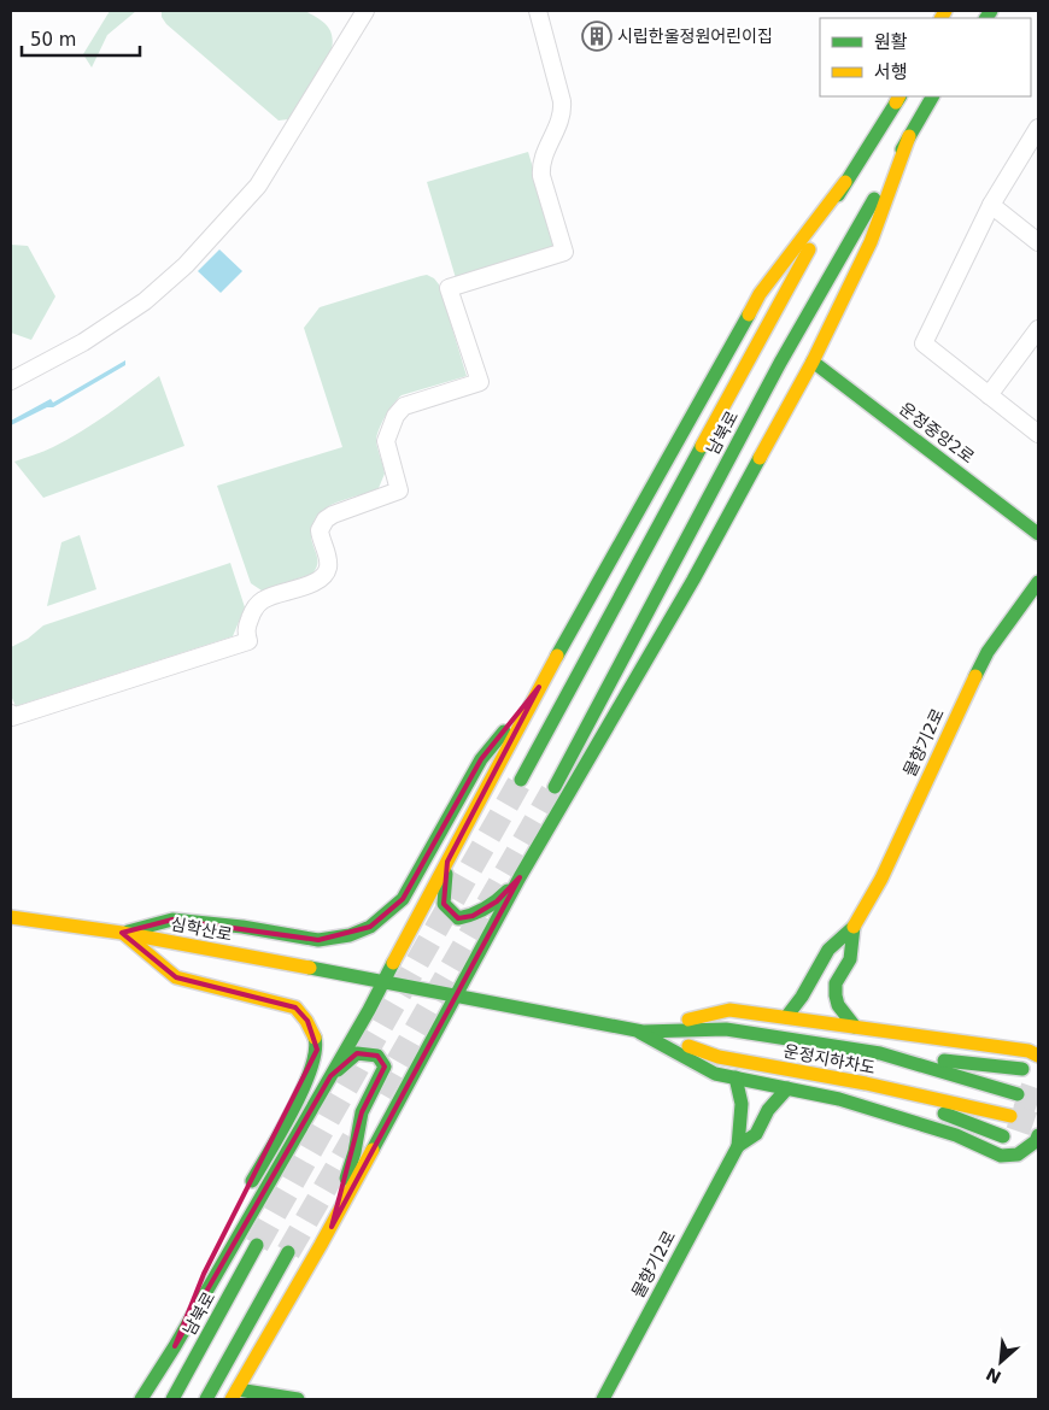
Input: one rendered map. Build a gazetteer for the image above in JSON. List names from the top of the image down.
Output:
{
  "streets": {
    "main road": [
      "남북로",
      "운정중앙2로",
      "물향기2로",
      "심학산로",
      "운정지하차도"
    ]
  },
  "crossings": [
    ["심학산로", "운정지하차도"]
  ],
  "places": {
    "building": ["시립한울정원어린이집"]
  },
  "legend": ["원활", "서행"],
  "scale_bar": "50 m",
  "north": "bottom left"
}
